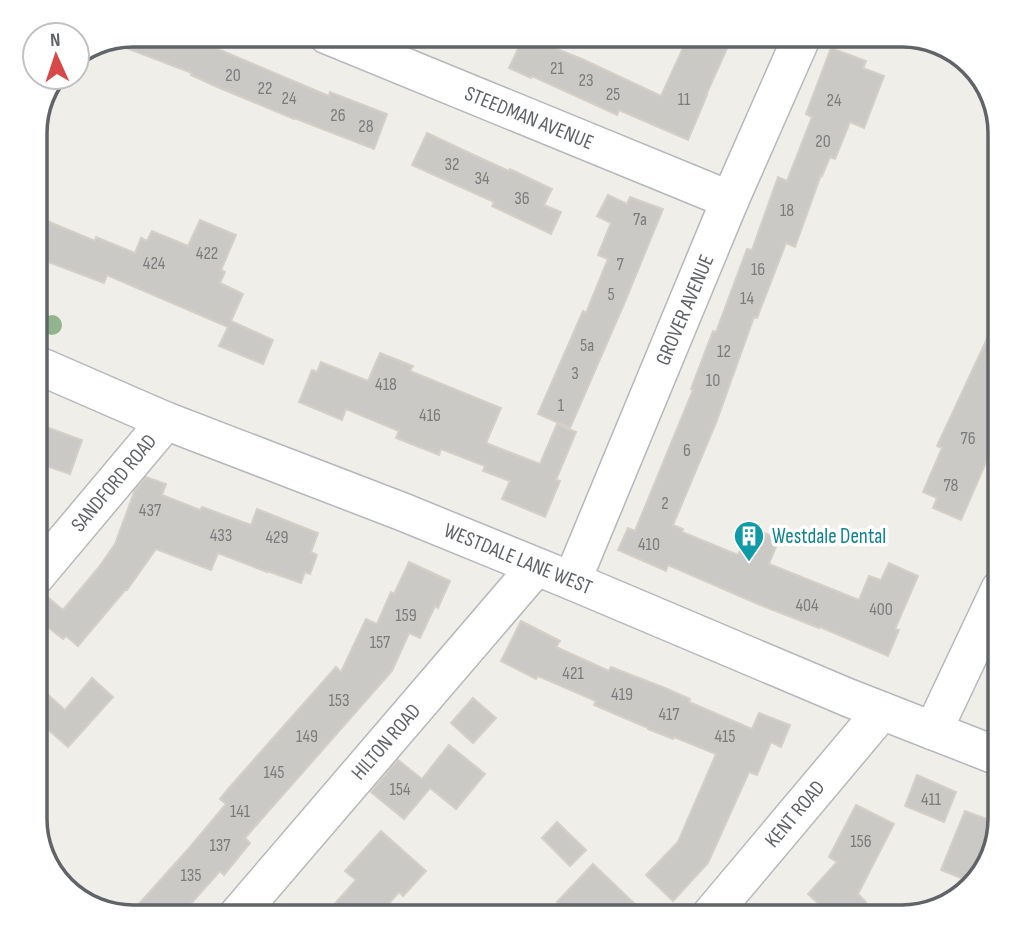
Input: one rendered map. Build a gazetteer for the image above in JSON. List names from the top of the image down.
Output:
{
  "streets": {
    "street": [
      "STEEDMAN AVENUE",
      "GROVER AVENUE",
      "SANDFORD ROAD",
      "WESTDALE LANE WEST",
      "HILTON ROAD",
      "KENT ROAD"
    ]
  },
  "crossings": [
    ["STEEDMAN AVENUE", "GROVER AVENUE"],
    ["GROVER AVENUE", "WESTDALE LANE WEST"],
    ["SANDFORD ROAD", "WESTDALE LANE WEST"],
    ["WESTDALE LANE WEST", "HILTON ROAD"],
    ["WESTDALE LANE WEST", "KENT ROAD"]
  ],
  "places": {
    "building": ["Westdale Dental"]
  },
  "house_numbers": [
    "21",
    "20",
    "23",
    "22",
    "25",
    "24",
    "11",
    "24",
    "26",
    "28",
    "20",
    "32",
    "34",
    "36",
    "18",
    "7a",
    "422",
    "424",
    "7",
    "16",
    "5",
    "14",
    "5a",
    "12",
    "3",
    "10",
    "418",
    "1",
    "416",
    "76",
    "6",
    "78",
    "2",
    "437",
    "433",
    "429",
    "410",
    "404",
    "400",
    "159",
    "157",
    "421",
    "419",
    "153",
    "417",
    "149",
    "415",
    "145",
    "154",
    "411",
    "141",
    "156",
    "137",
    "135"
  ],
  "north": "top"
}
